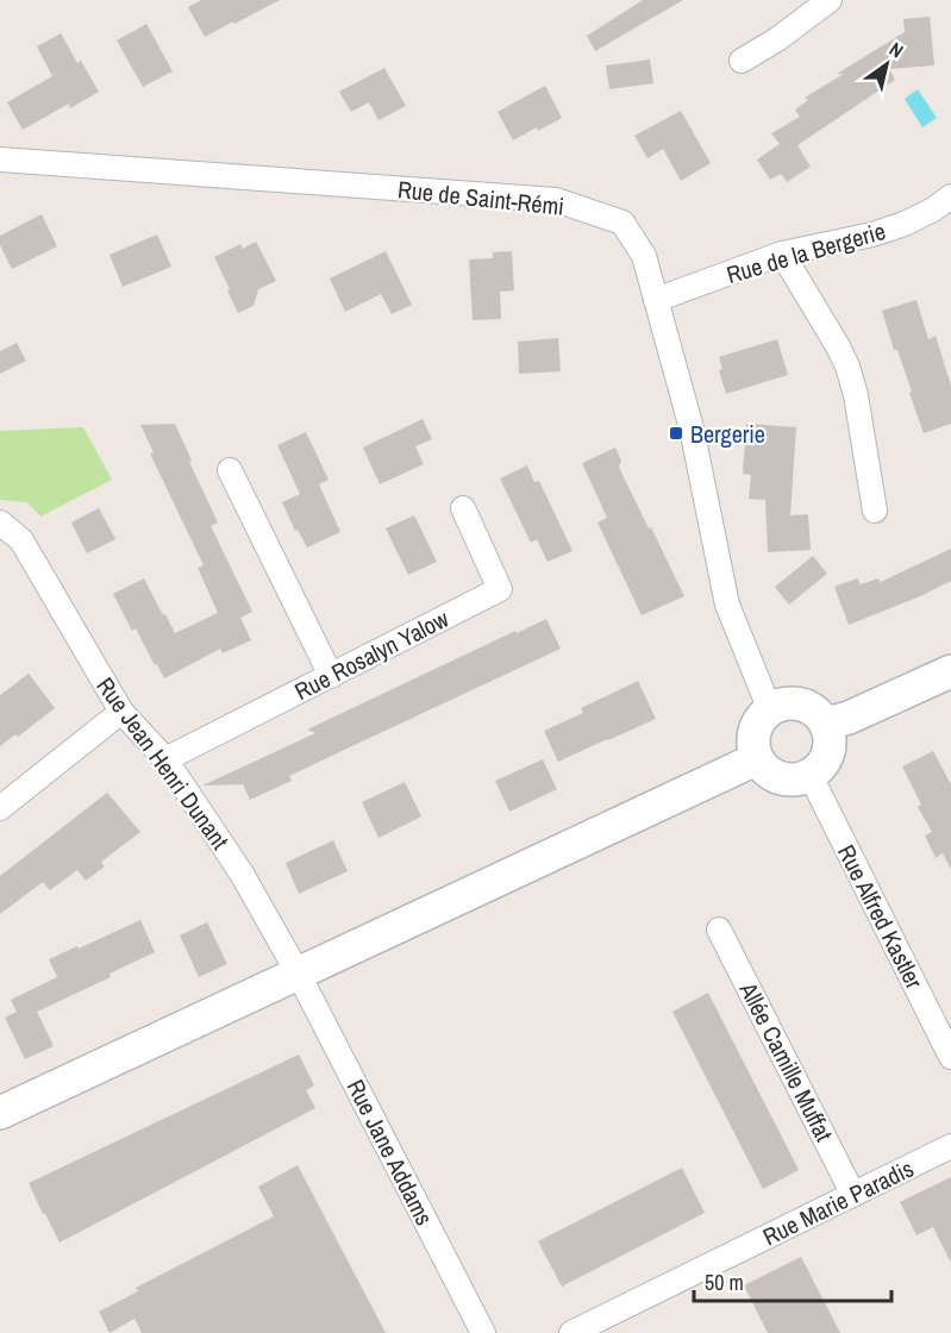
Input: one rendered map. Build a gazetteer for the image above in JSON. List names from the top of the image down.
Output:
{
  "streets": {
    "street": [
      "Rue de Saint-Rémi",
      "Rue de la Bergerie",
      "Rue Rosalyn Yalow",
      "Rue Jean Henri Dunant",
      "Rue Alfred Kastler",
      "Allée Camille Muffat",
      "Rue Jane Addams",
      "Rue Marie Paradis"
    ]
  },
  "crossings": [
    ["Rue de Saint-Rémi", "Rue de la Bergerie"],
    ["Rue de Saint-Rémi", "Rue Alfred Kastler"],
    ["Rue Rosalyn Yalow", "Rue Jean Henri Dunant"],
    ["Rue Jean Henri Dunant", "Rue Jane Addams"],
    ["Allée Camille Muffat", "Rue Marie Paradis"]
  ],
  "places": {
    "transit": ["Bergerie"]
  },
  "scale_bar": "50 m",
  "north": "top right"
}
